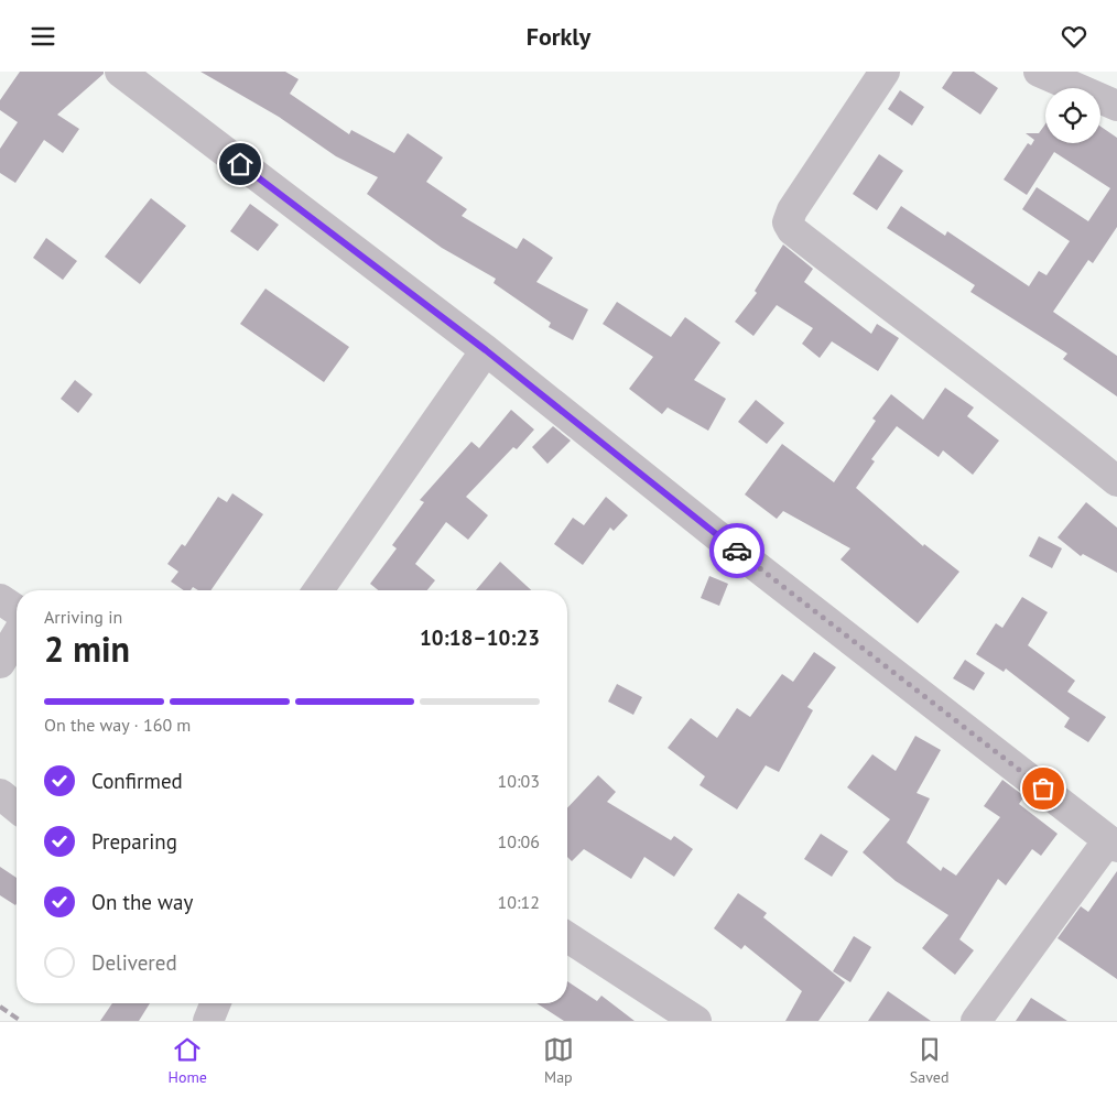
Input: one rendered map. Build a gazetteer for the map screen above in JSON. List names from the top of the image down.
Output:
{
  "page": {
    "header": "Forkly",
    "heading": ["2 min", "Arriving in", "10:18–10:23"],
    "bar": "On the way · 160 m",
    "list": [
      ["Confirmed", "10:03"],
      ["Preparing", "10:06"],
      ["On the way", "10:12"],
      "Delivered"
    ],
    "tabs": ["Home", "Map", "Saved"]
  }
}
